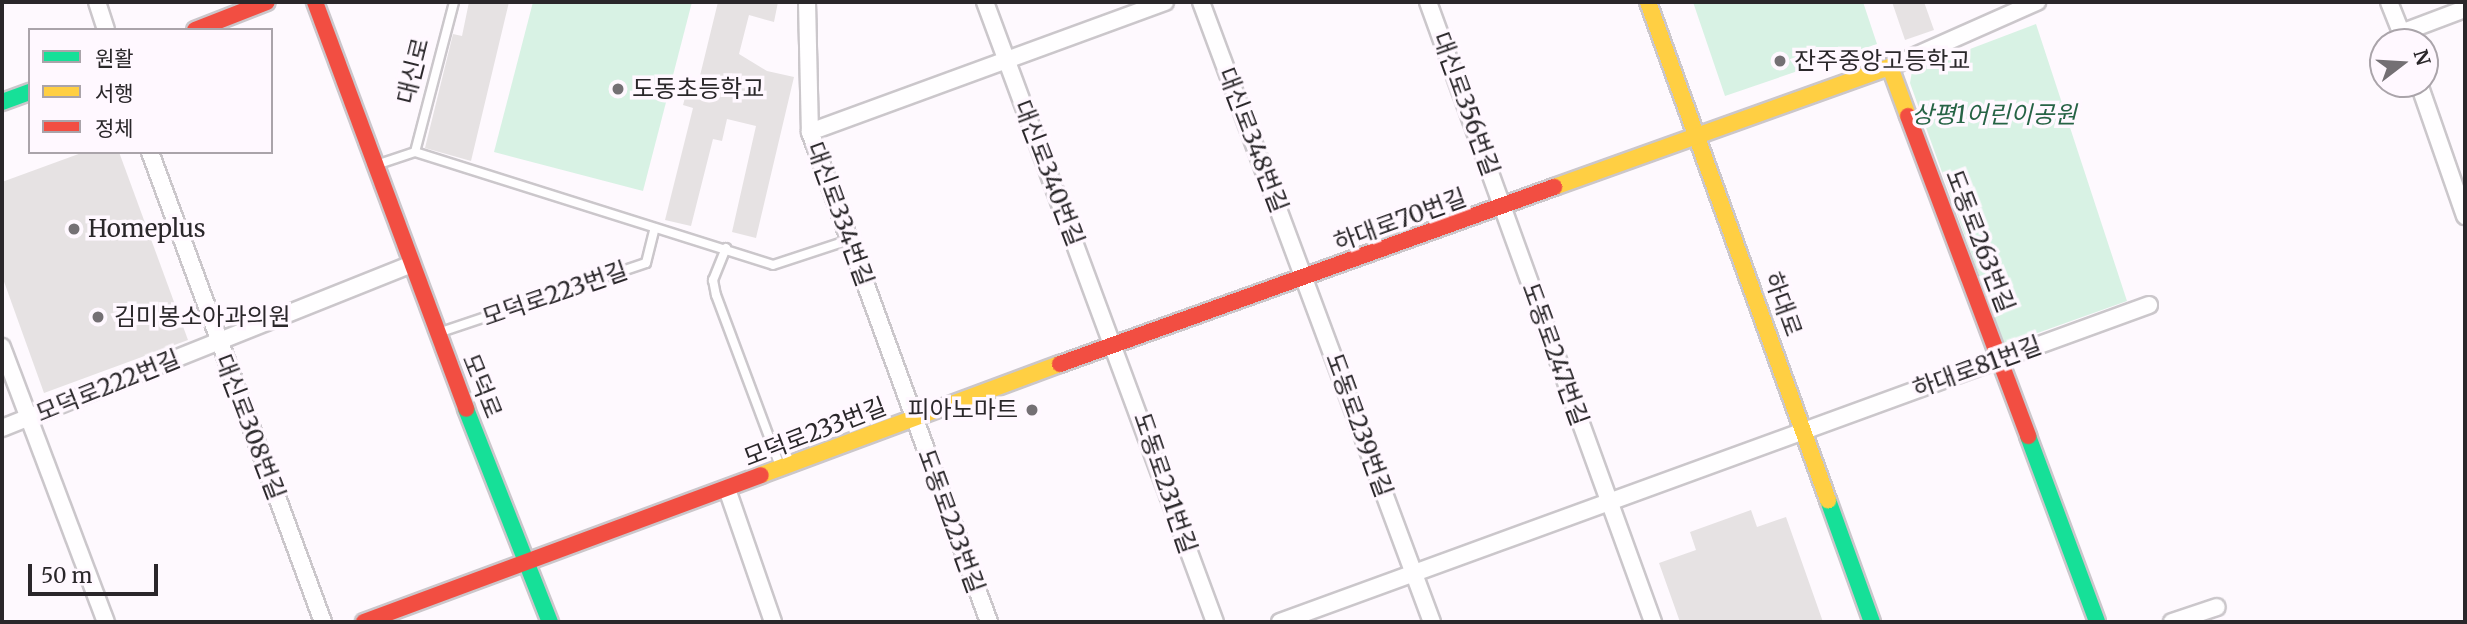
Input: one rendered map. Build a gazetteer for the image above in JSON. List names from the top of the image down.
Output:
{
  "streets": {
    "street": [
      "대신로356번길",
      "대신로348번길",
      "대신로340번길",
      "대신로334번길",
      "하대로70번길",
      "도동로263번길",
      "하대로",
      "도동로247번길",
      "하대로81번길",
      "모덕로222번길",
      "모덕로",
      "도동로239번길",
      "대신로308번길",
      "모덕로233번길",
      "도동로231번길",
      "도동로223번길"
    ],
    "lane": ["대신로", "모덕로223번길"]
  },
  "crossings": [
    ["대신로356번길", "하대로70번길"],
    ["대신로356번길", "도동로247번길"],
    ["대신로348번길", "하대로70번길"],
    ["대신로348번길", "도동로239번길"],
    ["대신로340번길", "하대로70번길"],
    ["대신로340번길", "모덕로233번길"],
    ["대신로340번길", "도동로231번길"],
    ["대신로334번길", "모덕로233번길"],
    ["대신로334번길", "도동로223번길"],
    ["하대로70번길", "하대로"],
    ["하대로70번길", "도동로247번길"],
    ["하대로70번길", "도동로239번길"],
    ["하대로70번길", "모덕로233번길"],
    ["하대로70번길", "도동로231번길"],
    ["도동로263번길", "하대로81번길"],
    ["모덕로223번길", "모덕로"],
    ["하대로", "하대로81번길"],
    ["모덕로222번길", "모덕로"],
    ["모덕로222번길", "대신로308번길"],
    ["모덕로", "모덕로233번길"],
    ["모덕로233번길", "도동로231번길"],
    ["모덕로233번길", "도동로223번길"]
  ],
  "parks": ["상평1어린이공원"],
  "places": [
    "잔주중앙고등학교",
    "도동초등학교",
    "Homeplus",
    "김미봉소아과의원",
    "피아노마트"
  ],
  "legend": ["원활", "서행", "정체"],
  "scale_bar": "50 m",
  "north": "right"
}
